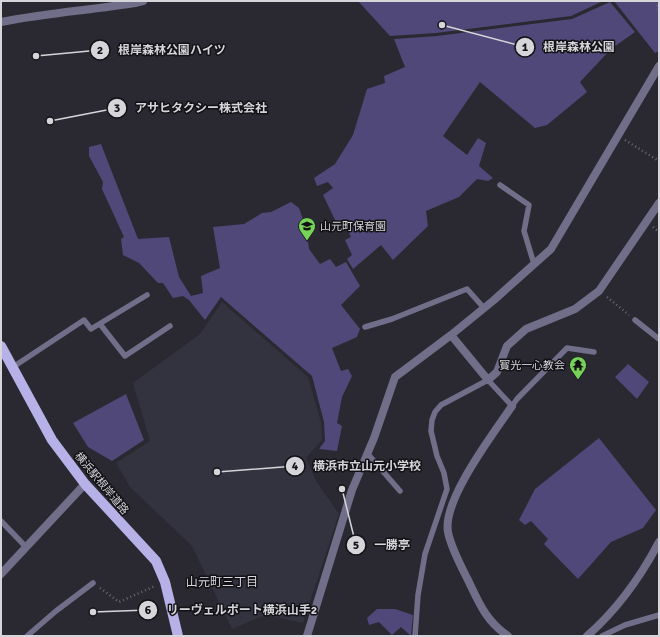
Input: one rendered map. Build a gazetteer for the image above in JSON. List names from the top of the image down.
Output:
{
  "streets": {
    "main road": ["横浜駅根岸道路"]
  },
  "districts": ["山元町三丁目"],
  "places": {
    "other": [
      "根岸森林公園",
      "根岸森林公園ハイツ",
      "アサヒタクシー株式会社",
      "横浜市立山元小学校",
      "一勝亭",
      "リーヴェルポート横浜山手2"
    ],
    "school or university": ["山元町保育園"],
    "temple": ["寳光一心教会"]
  }
}
